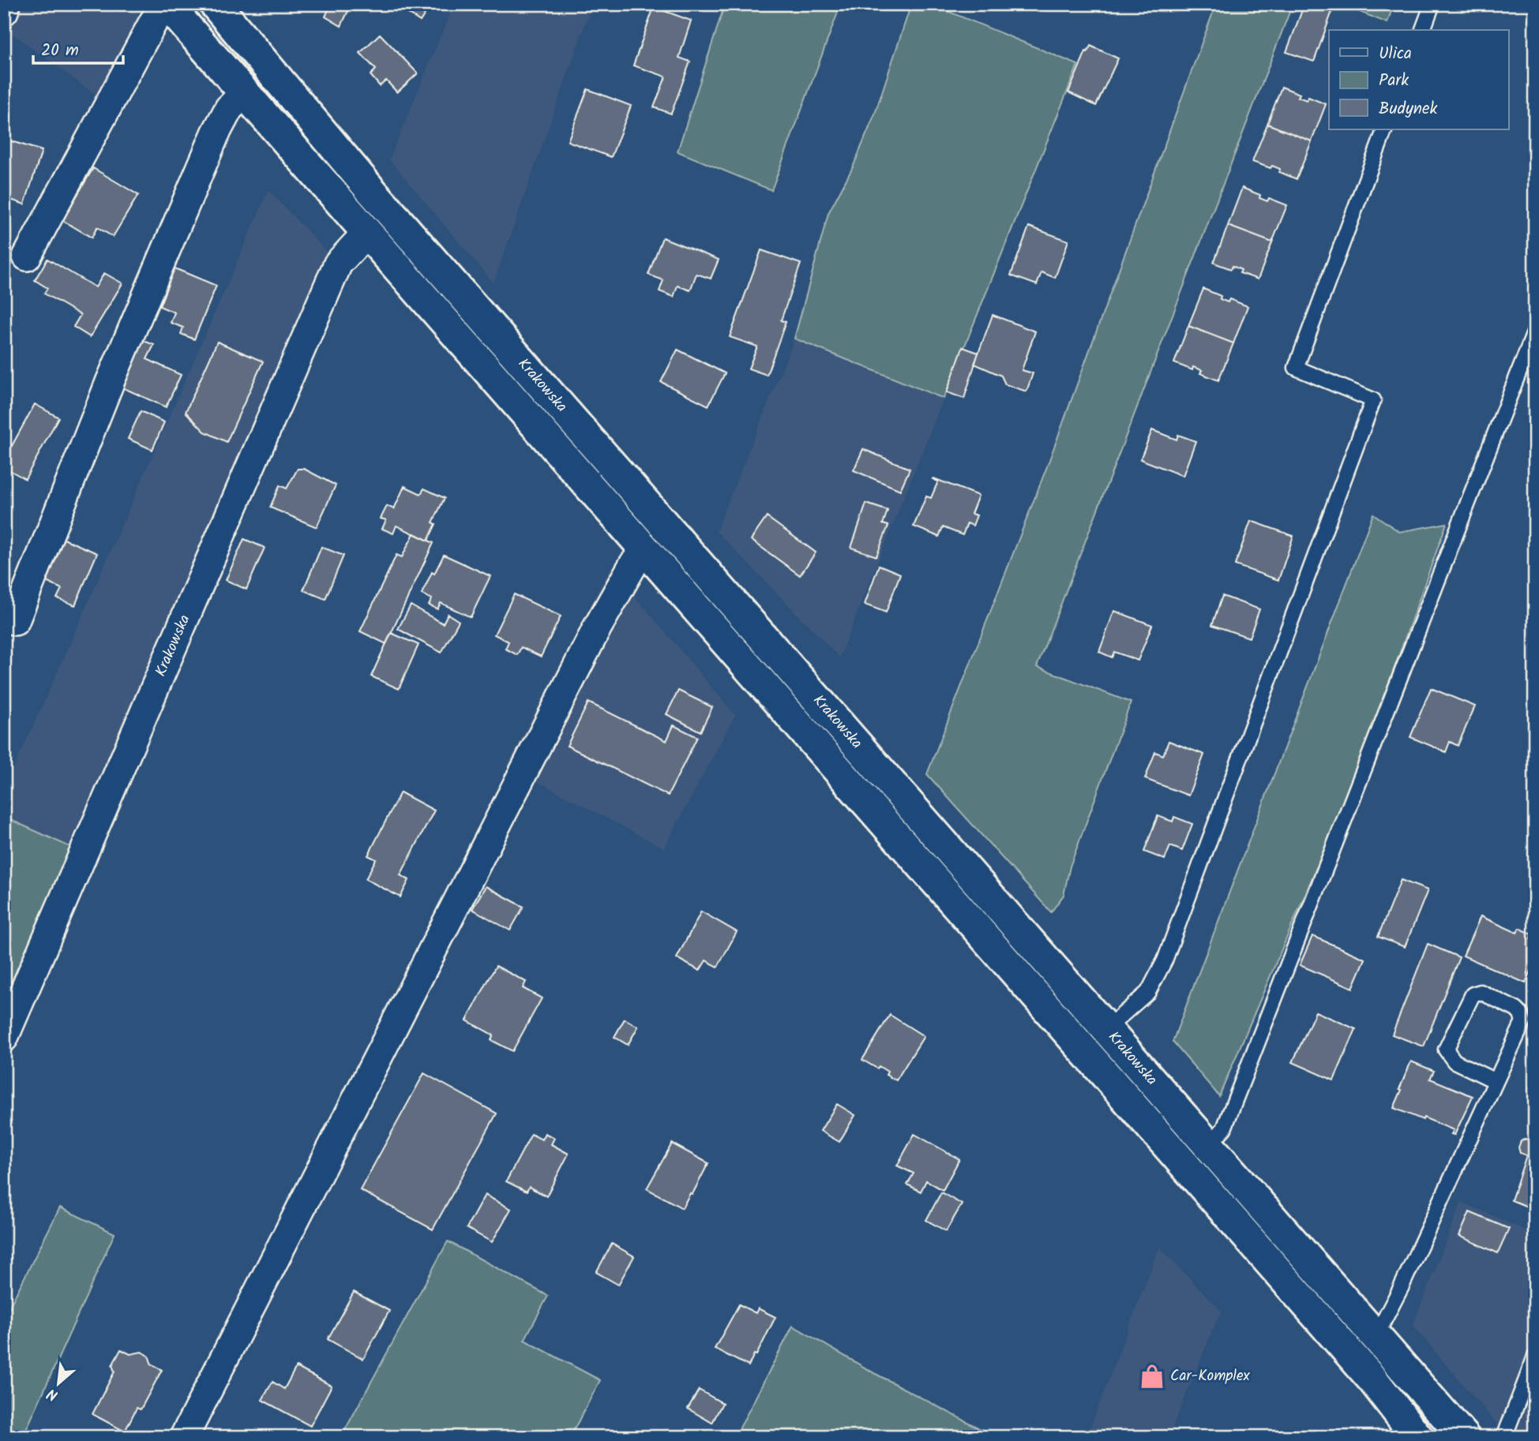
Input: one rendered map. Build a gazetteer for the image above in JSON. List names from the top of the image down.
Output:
{
  "streets": {
    "main road": ["Krakowska"]
  },
  "places": {
    "shop": ["Car-Komplex"]
  },
  "legend": ["Ulica", "Park", "Budynek"],
  "scale_bar": "20 m",
  "north": "bottom left"
}
